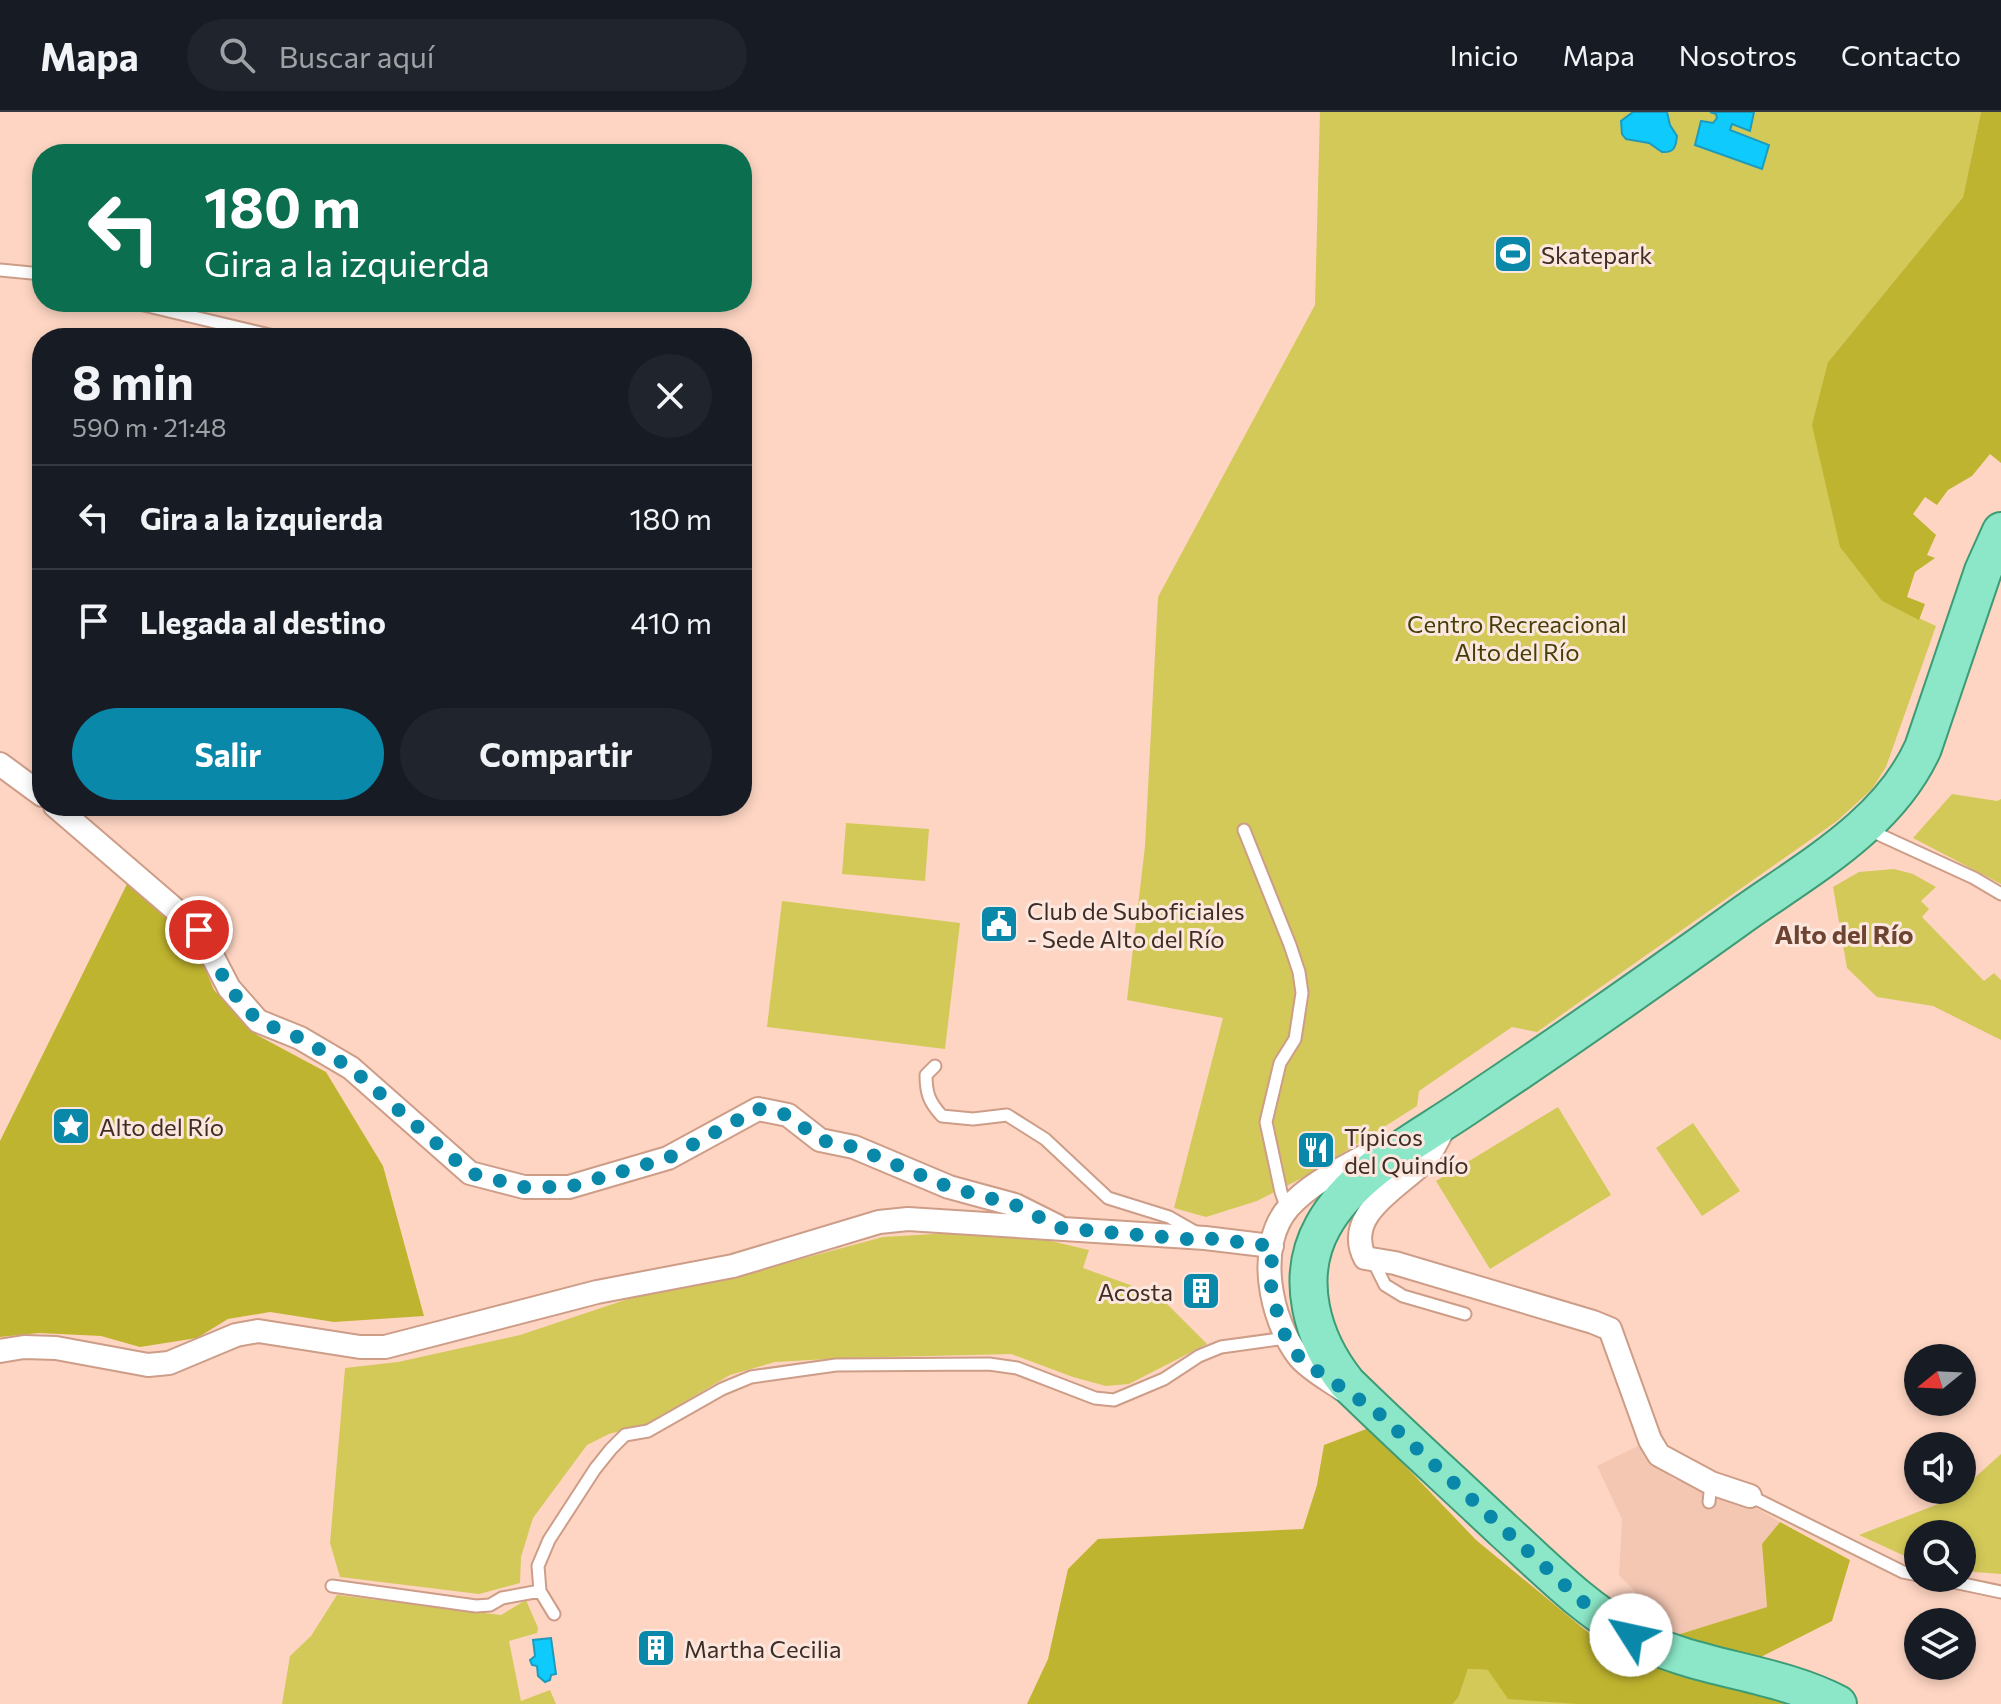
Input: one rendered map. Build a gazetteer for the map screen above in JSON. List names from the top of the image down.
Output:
{
  "districts": ["Alto del Río"],
  "parks": ["Centro Recreacional Alto del Río"],
  "places": {
    "sports": ["Skatepark"],
    "public building": ["Club de Suboficiales - Sede Alto del Río"],
    "place": ["Alto del Río"],
    "restaurant": ["Típicos del Quindío"],
    "building": ["Acosta", "Martha Cecilia"]
  },
  "north": "left",
  "page": {
    "header": "Mapa",
    "search": "Buscar aquí",
    "nav": [
      "Inicio",
      "Mapa",
      "Nosotros",
      "Contacto"
    ],
    "turn": ["180 m", "Gira a la izquierda"],
    "heading": ["8 min", "590 m · 21:48"],
    "list": [
      {
        "name": "Gira a la izquierda",
        "value": "180 m"
      },
      {
        "name": "Llegada al destino",
        "value": "410 m"
      }
    ],
    "buttons": ["Salir", "Compartir"]
  }
}
